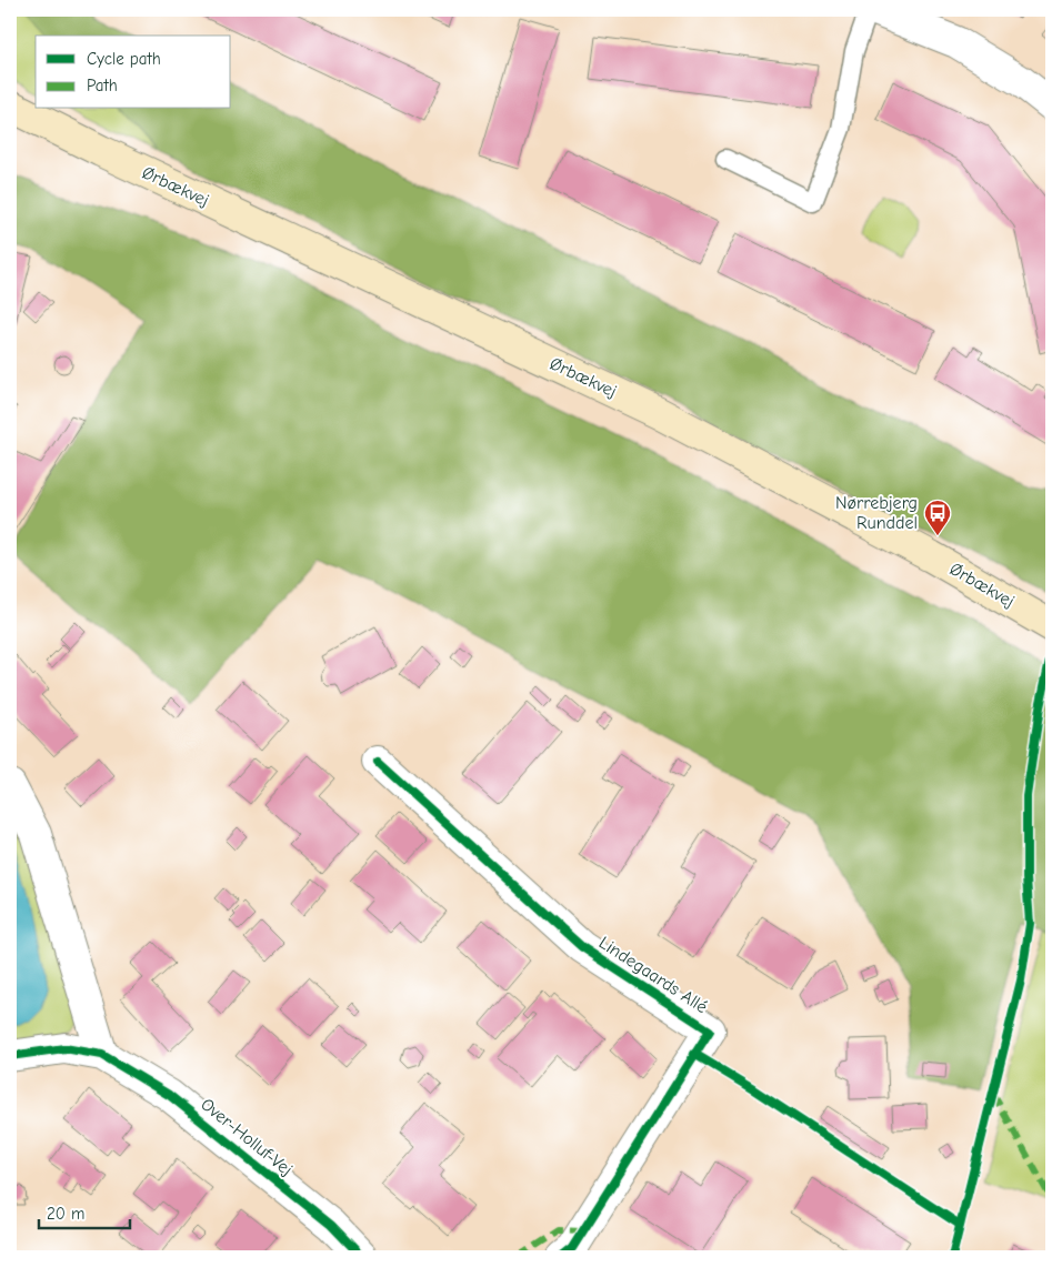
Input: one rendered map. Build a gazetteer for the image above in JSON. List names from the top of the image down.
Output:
{
  "streets": {
    "main road": ["Ørbækvej"],
    "street": ["Lindegaards Allé", "Over-Holluf-Vej"]
  },
  "places": {
    "bus stop": ["Nørrebjerg Runddel"]
  },
  "legend": ["Cycle path", "Path"],
  "scale_bar": "20 m"
}
